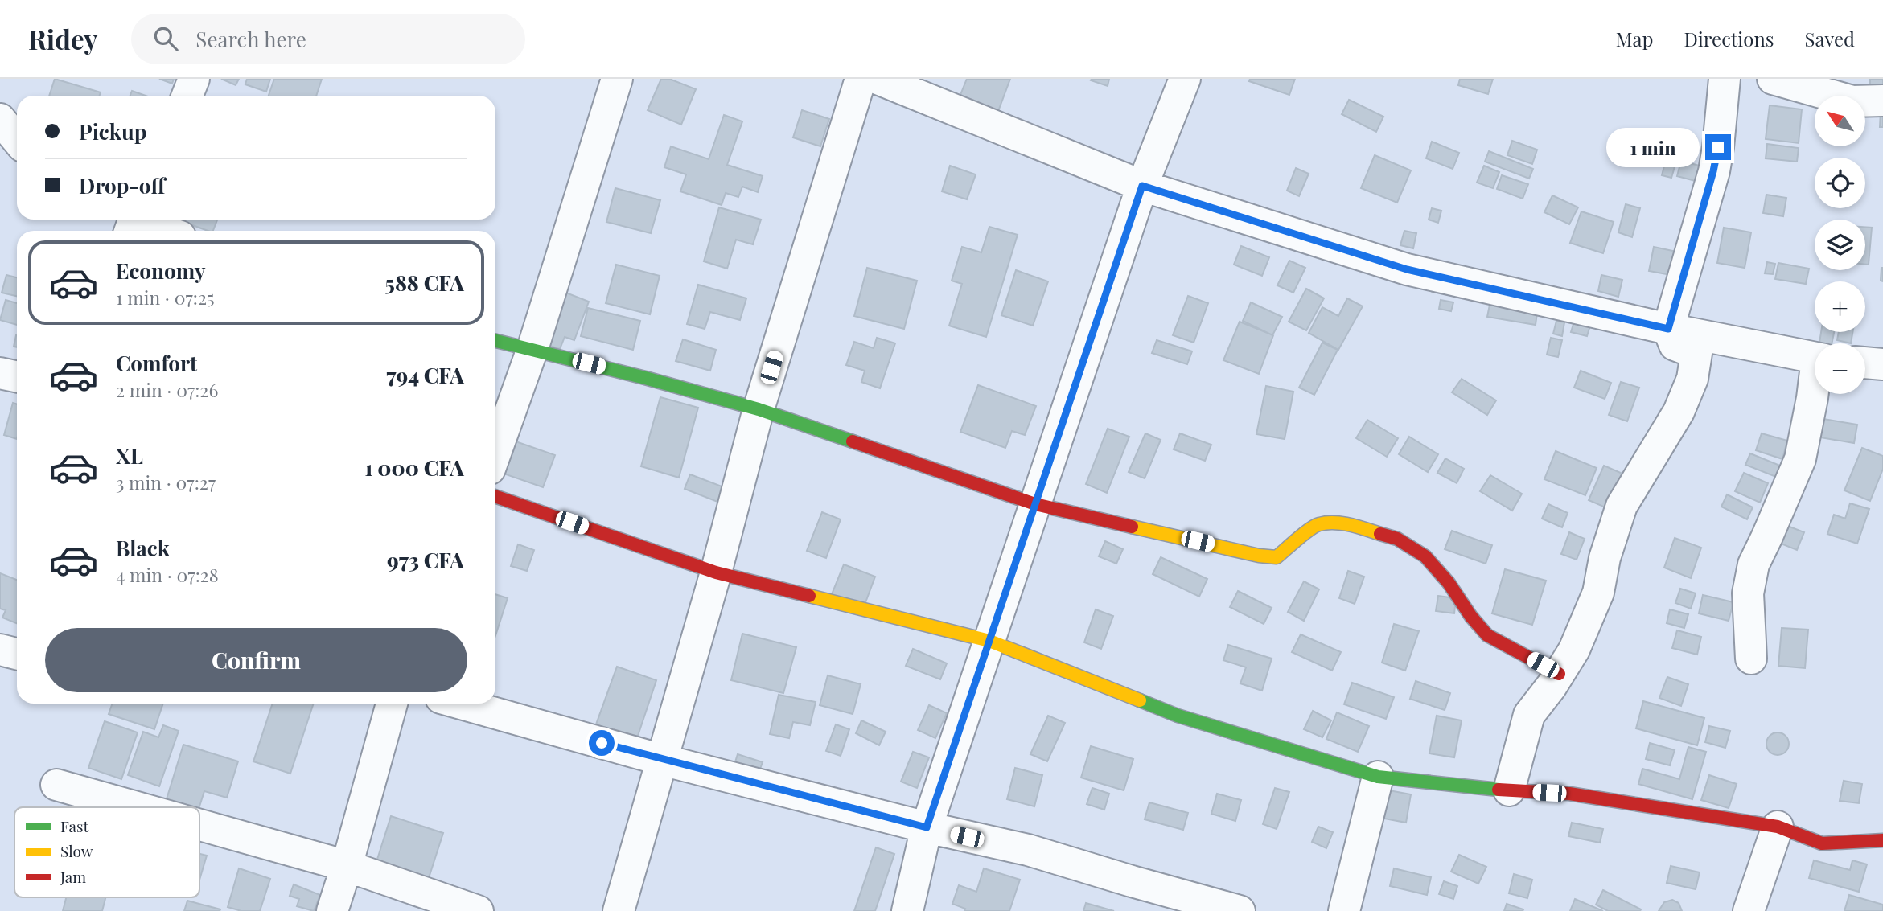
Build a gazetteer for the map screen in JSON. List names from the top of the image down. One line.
{"legend":["Fast","Slow","Jam"],"north":"top left","page":{"header":"Ridey","search":"Search here","nav":["Map","Directions","Saved"],"map_buttons":["+","−"],"banner":["Pickup","Drop-off"],"bubble":"1 min","list":[{"name":"Economy","note":"1 min · 07:25","value":"588 CFA"},{"name":"Comfort","note":"2 min · 07:26","value":"794 CFA"},{"name":"XL","note":"3 min · 07:27","value":"1 000 CFA"},{"name":"Black","note":"4 min · 07:28","value":"973 CFA"}],"buttons":"Confirm"}}
